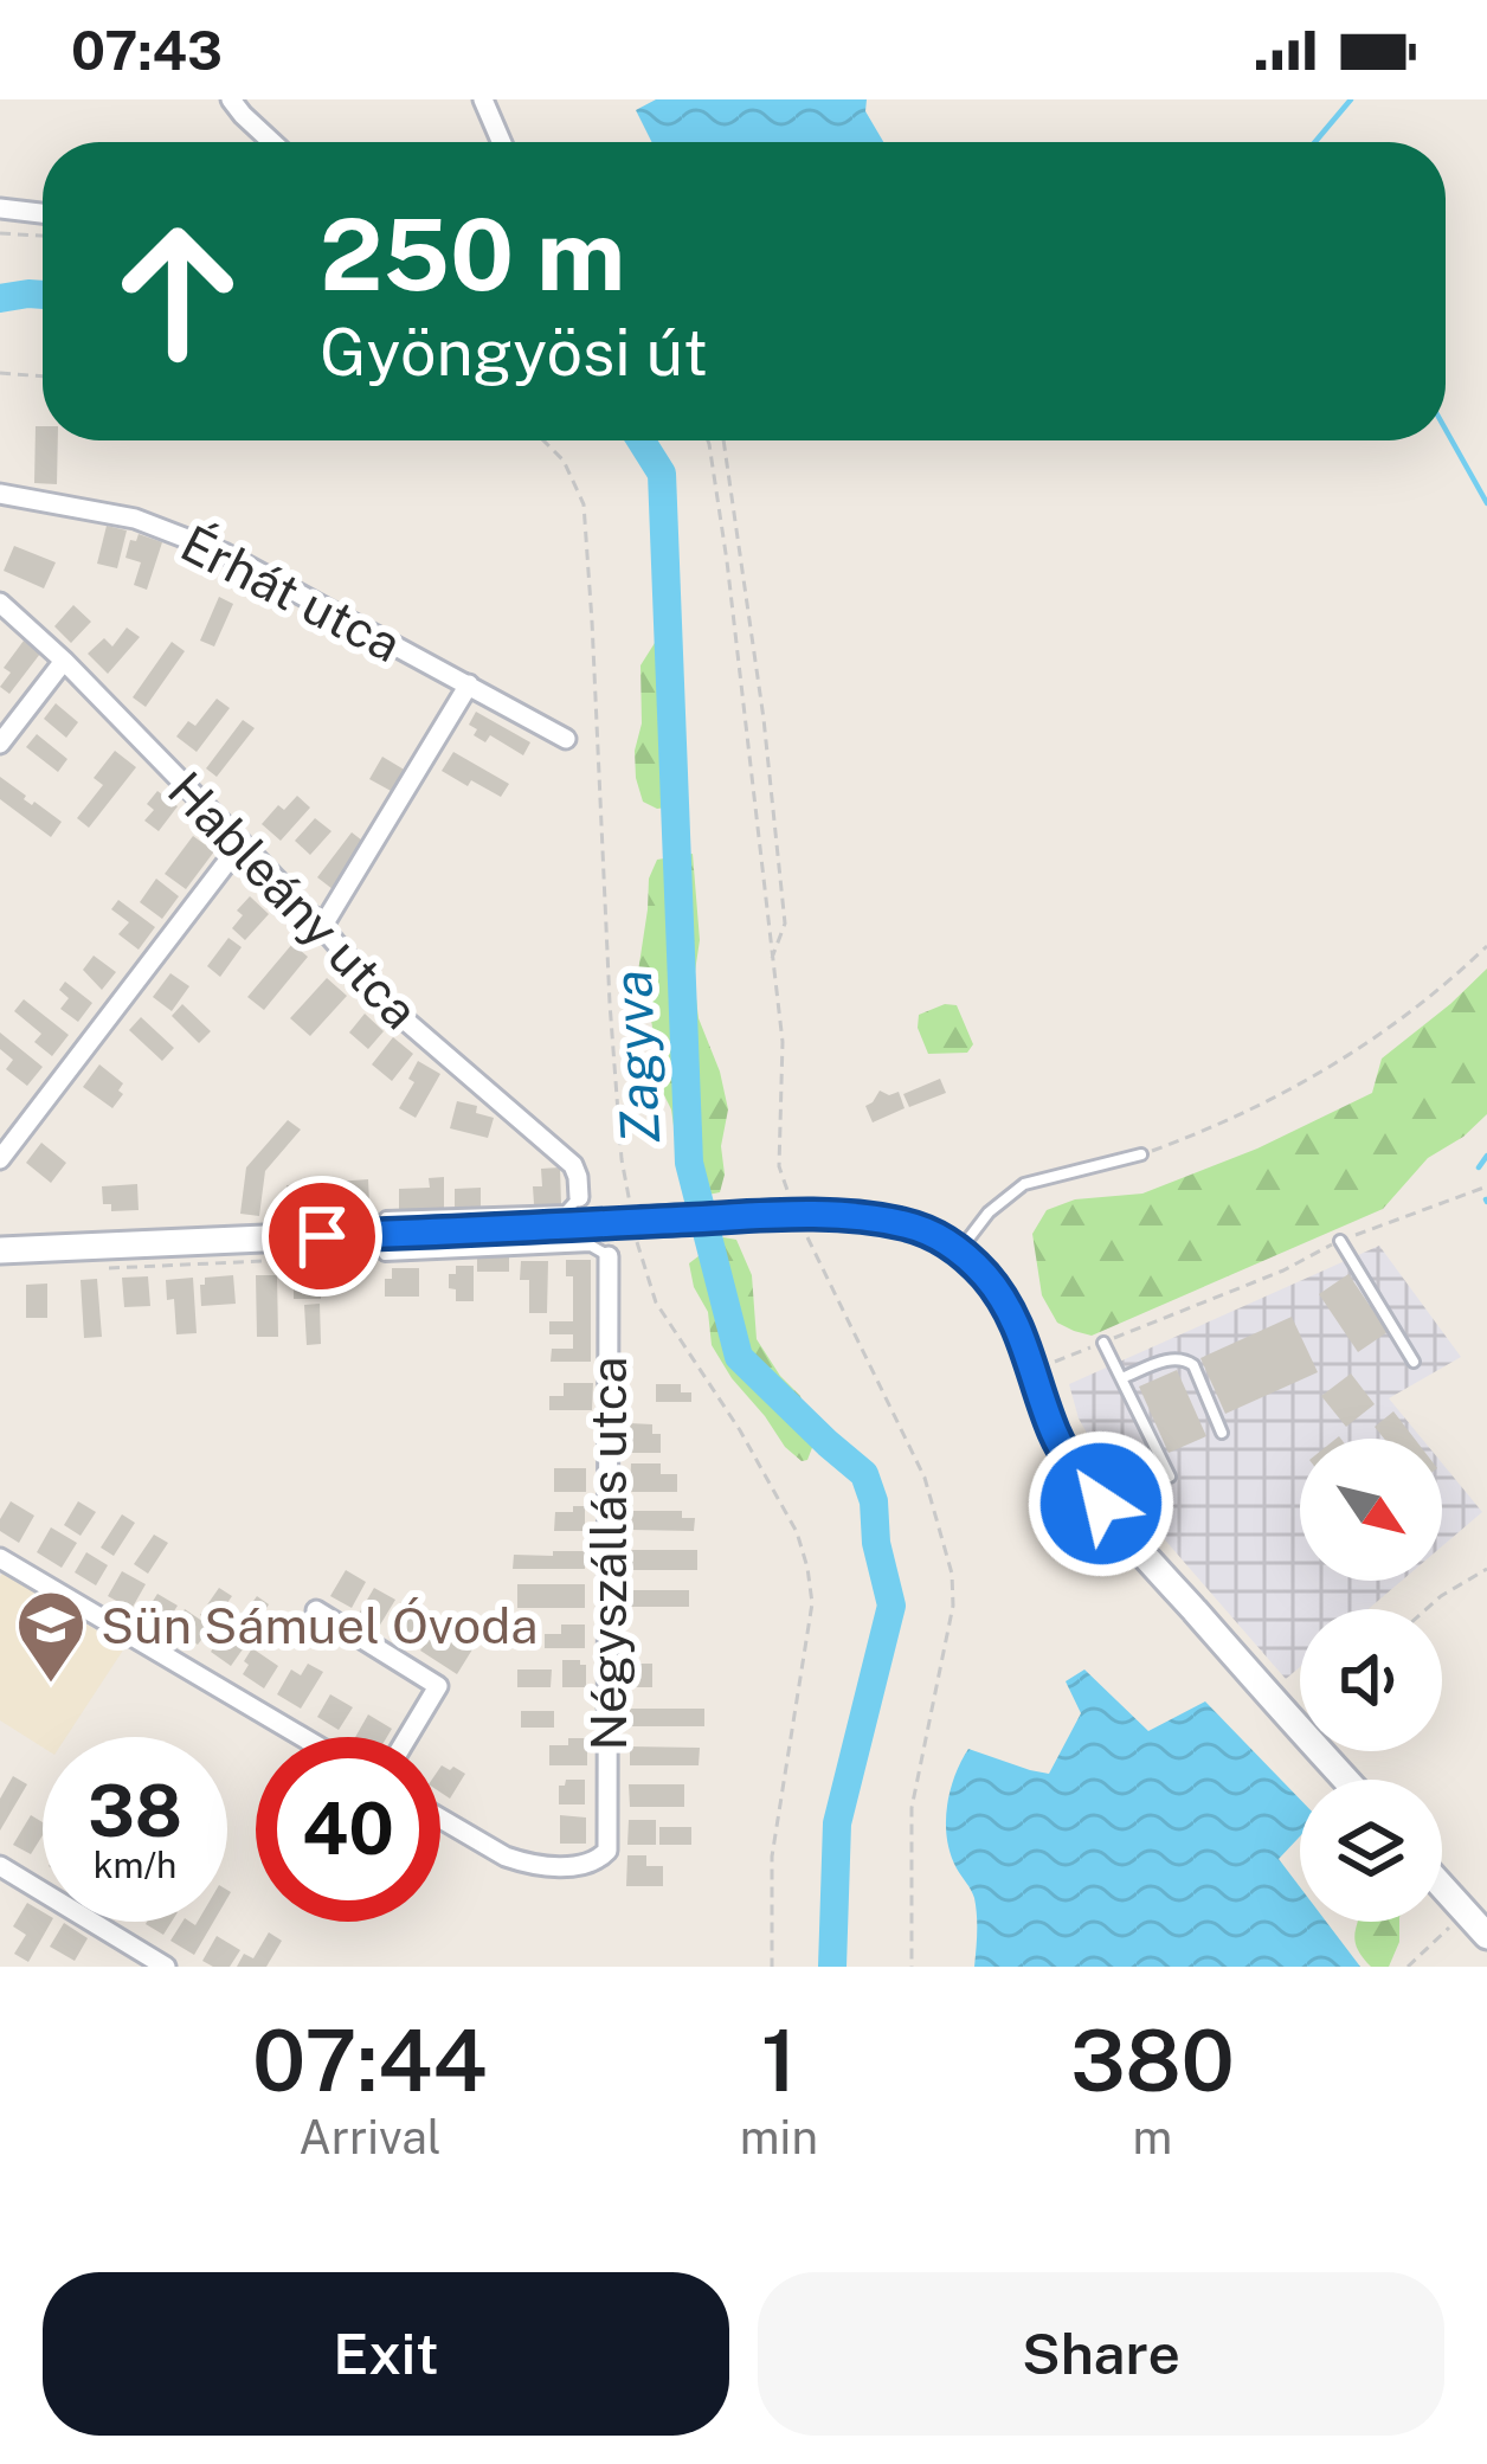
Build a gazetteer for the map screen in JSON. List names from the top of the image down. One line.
{"streets":{"street":["Érhát utca","Hableány utca","Négyszállás utca"]},"water":["Zagyva"],"places":{"school or university":["Sün Sámuel Óvoda"]},"north":"bottom right","page":{"status":"07:43","turn":["250 m","Gyöngyösi út"],"speed":"38 km/h","limit":"40","eta":["07:44","Arrival","1","min","380","m"],"buttons":["Exit","Share"]}}
